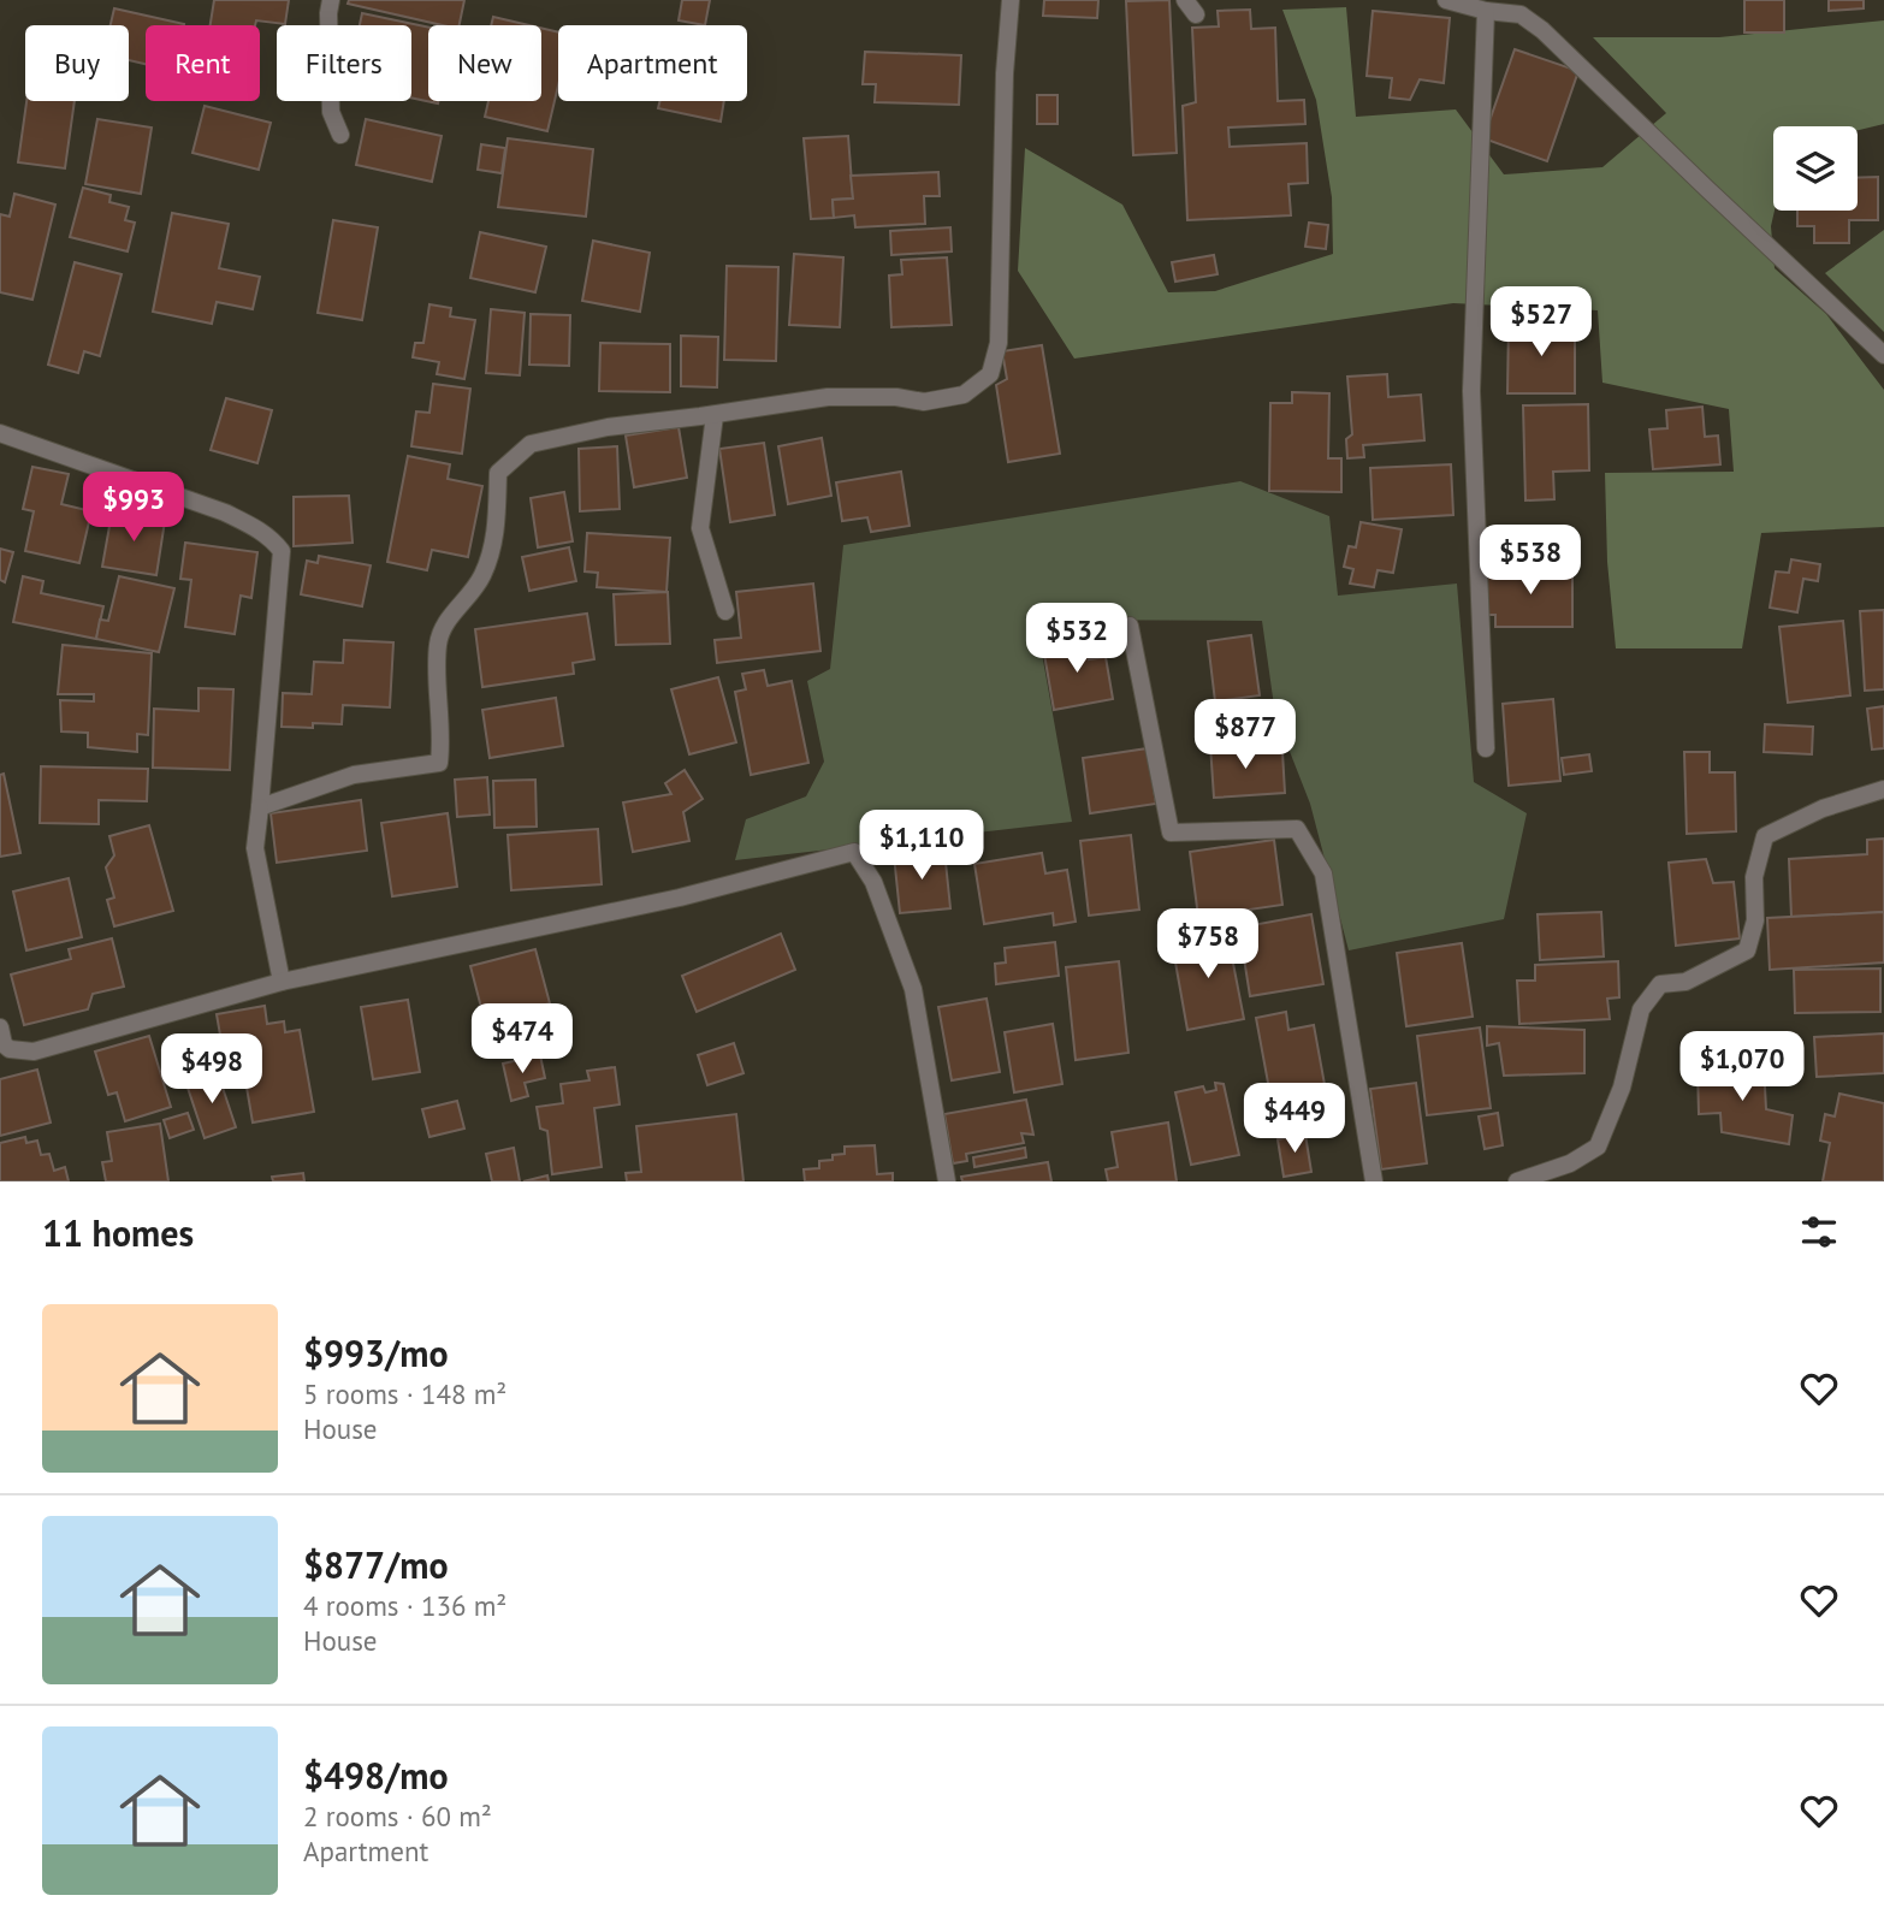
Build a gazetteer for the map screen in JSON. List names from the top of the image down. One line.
{"page":{"chip":["Buy","Rent","Filters","New","Apartment"],"price":["$527","$993","$538","$532","$877","$1,110","$758","$474","$1,070","$498","$449"],"heading":"11 homes","list":[{"name":"$993/mo","note":"5 rooms · 148 m² · House"},{"name":"$877/mo","note":"4 rooms · 136 m² · House"},{"name":"$498/mo","note":"2 rooms · 60 m² · Apartment"}]}}
